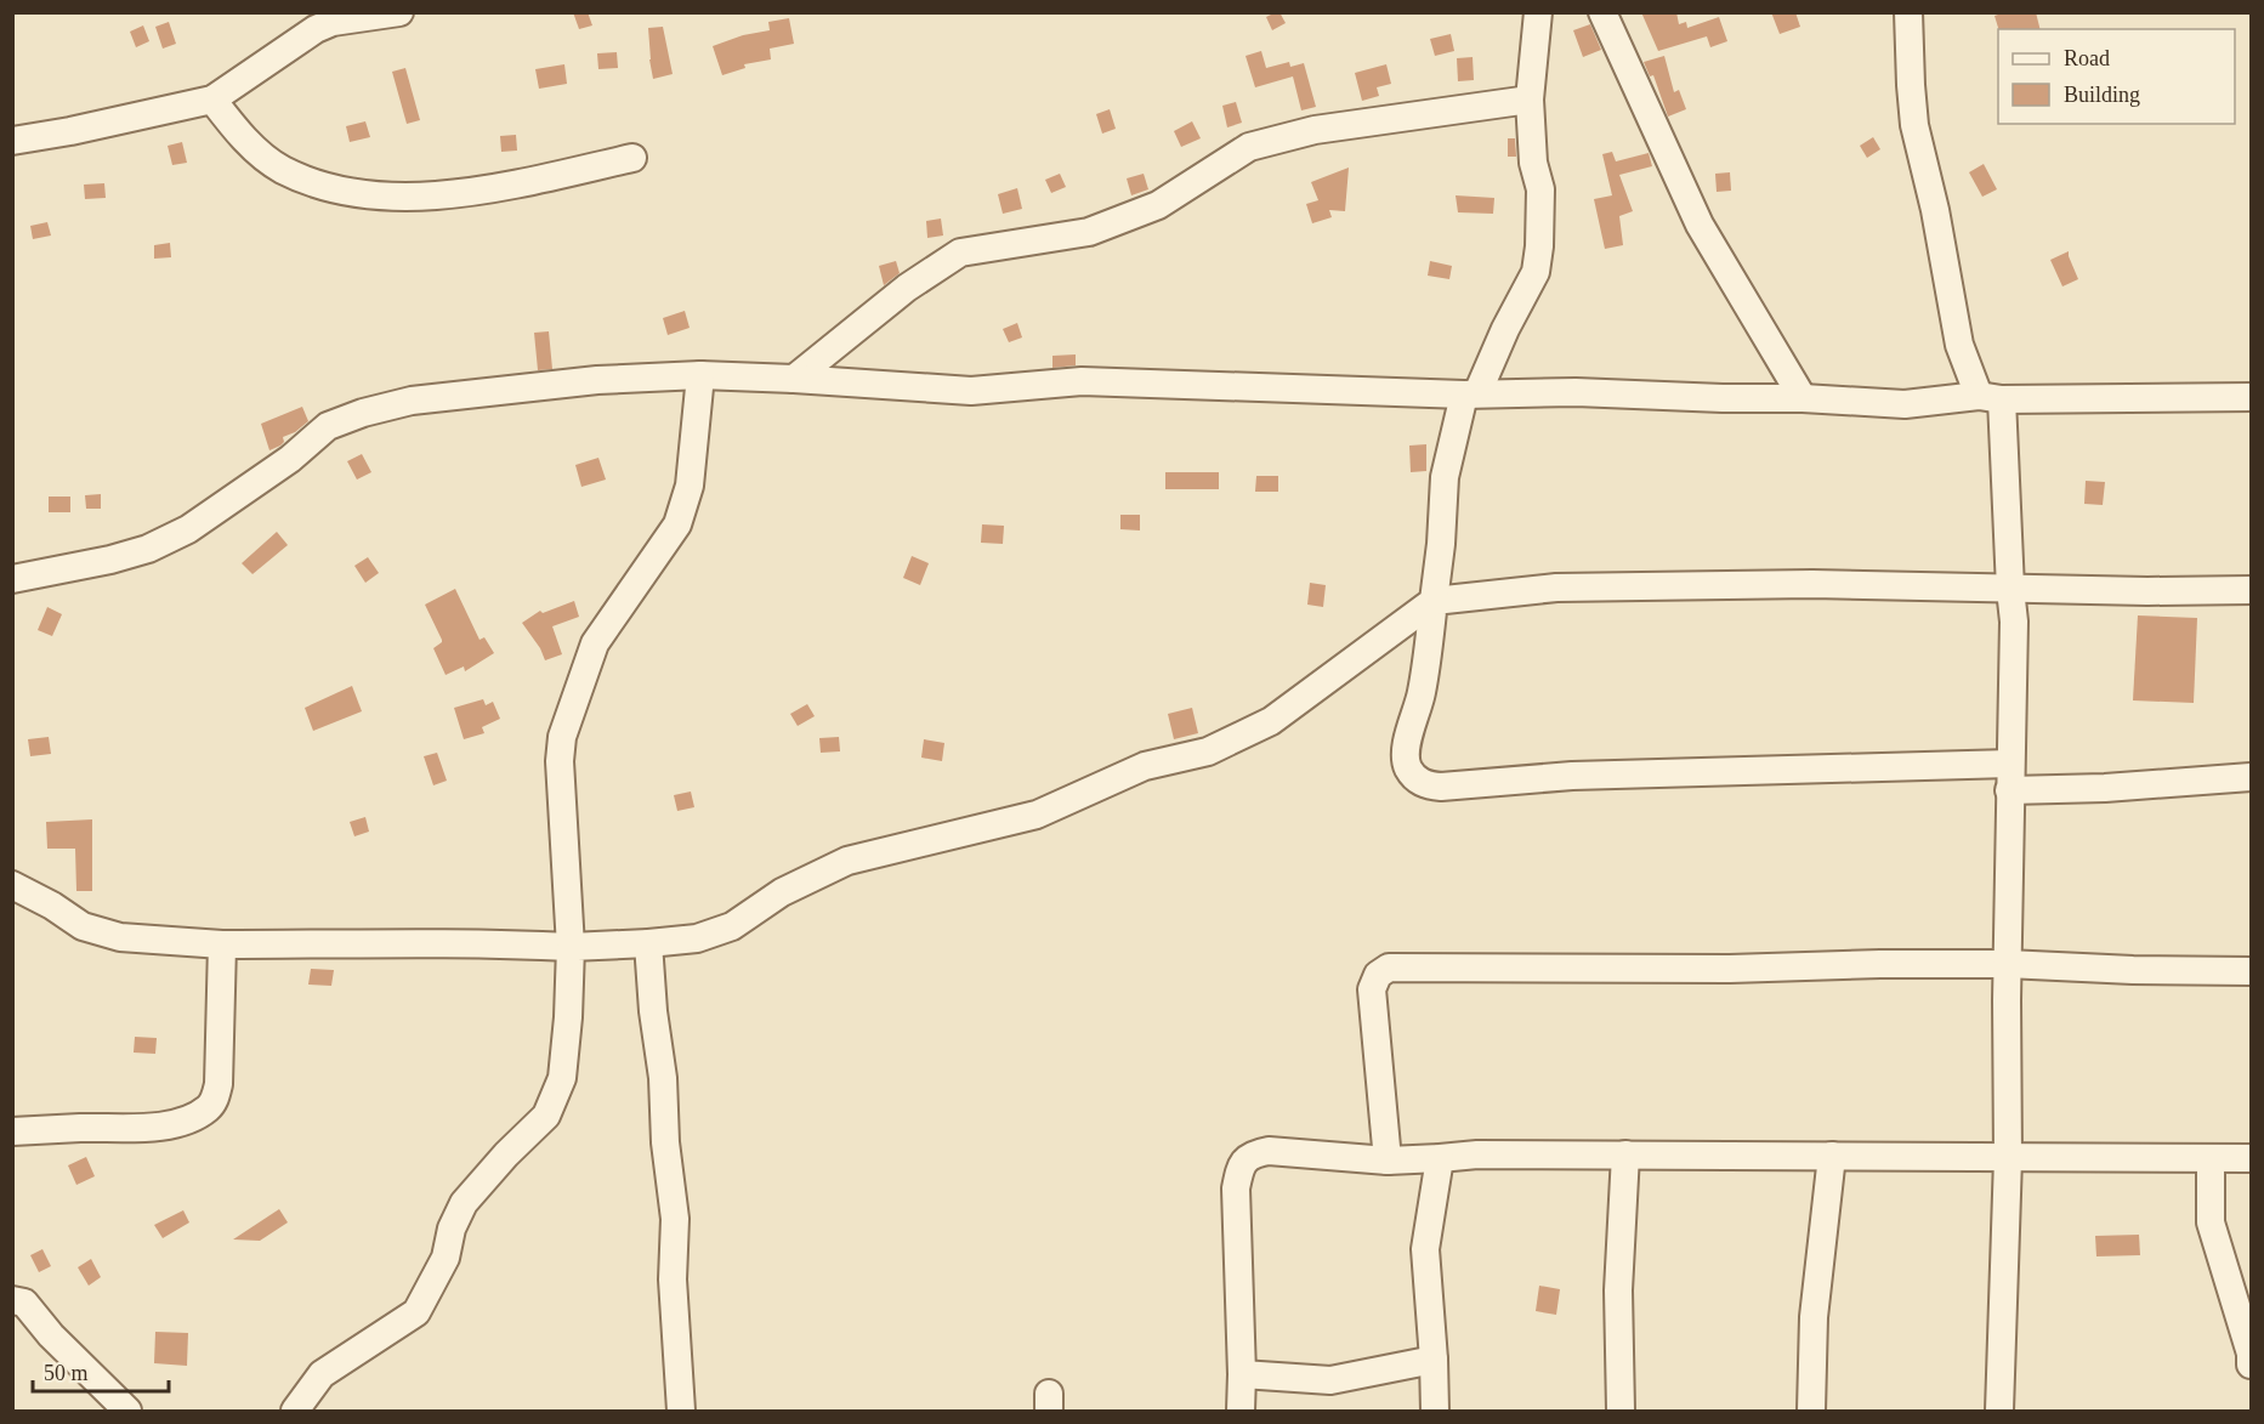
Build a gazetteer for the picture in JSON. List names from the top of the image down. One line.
{"legend":["Road","Building"],"scale_bar":"50 m"}
